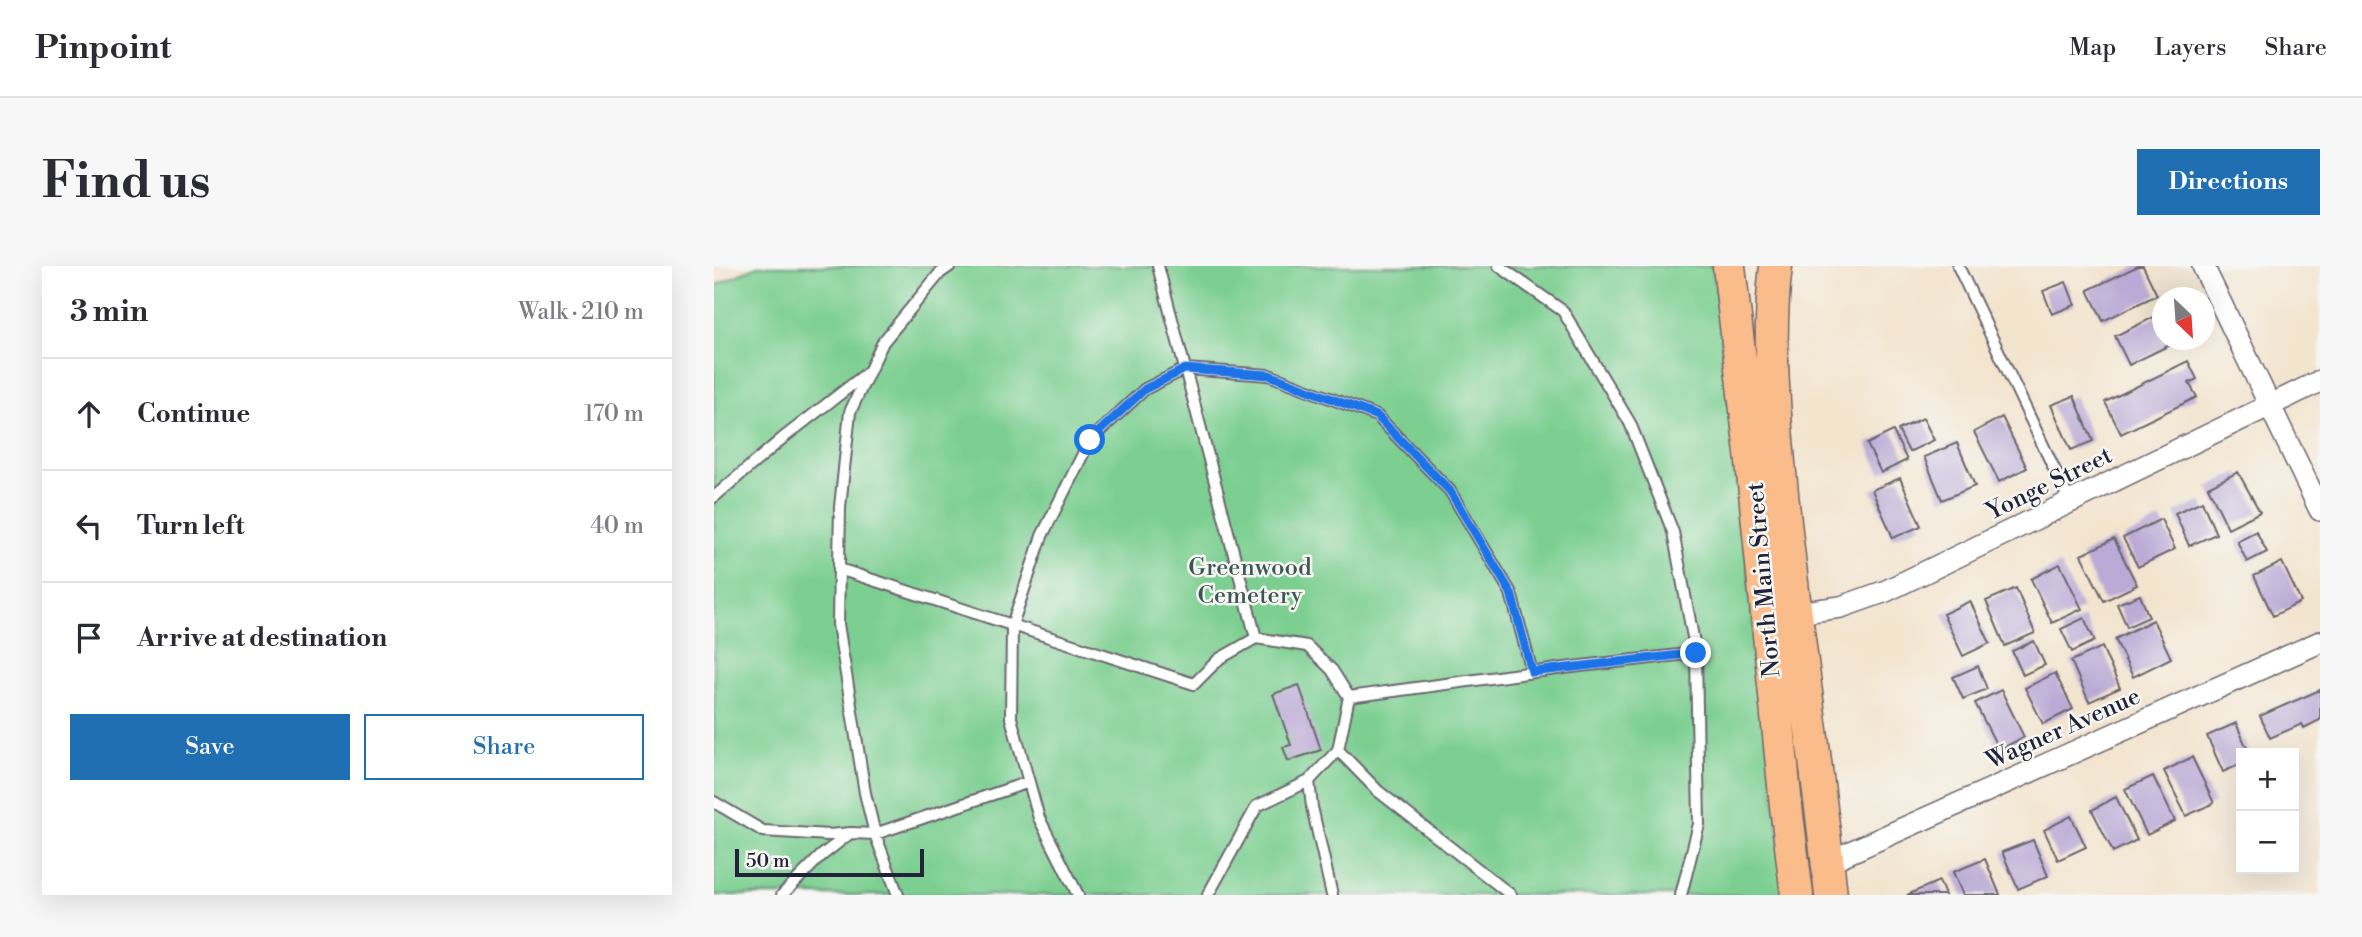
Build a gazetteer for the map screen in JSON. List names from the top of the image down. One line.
{"streets":{"main road":["North Main Street"],"street":["Yonge Street","Wagner Avenue"]},"crossings":[["Yonge Street","North Main Street"],["North Main Street","Wagner Avenue"]],"parks":["Greenwood Cemetery"],"scale_bar":"50 m","north":"bottom right","page":{"header":"Pinpoint","nav":["Map","Layers","Share"],"buttons":["Directions",["Save","Share"]],"title":"Find us","heading":["3 min","Walk · 210 m"],"list":[["Continue","170 m"],["Turn left","40 m"],"Arrive at destination"],"map_buttons":["+","−"],"scale":"50 m"}}
